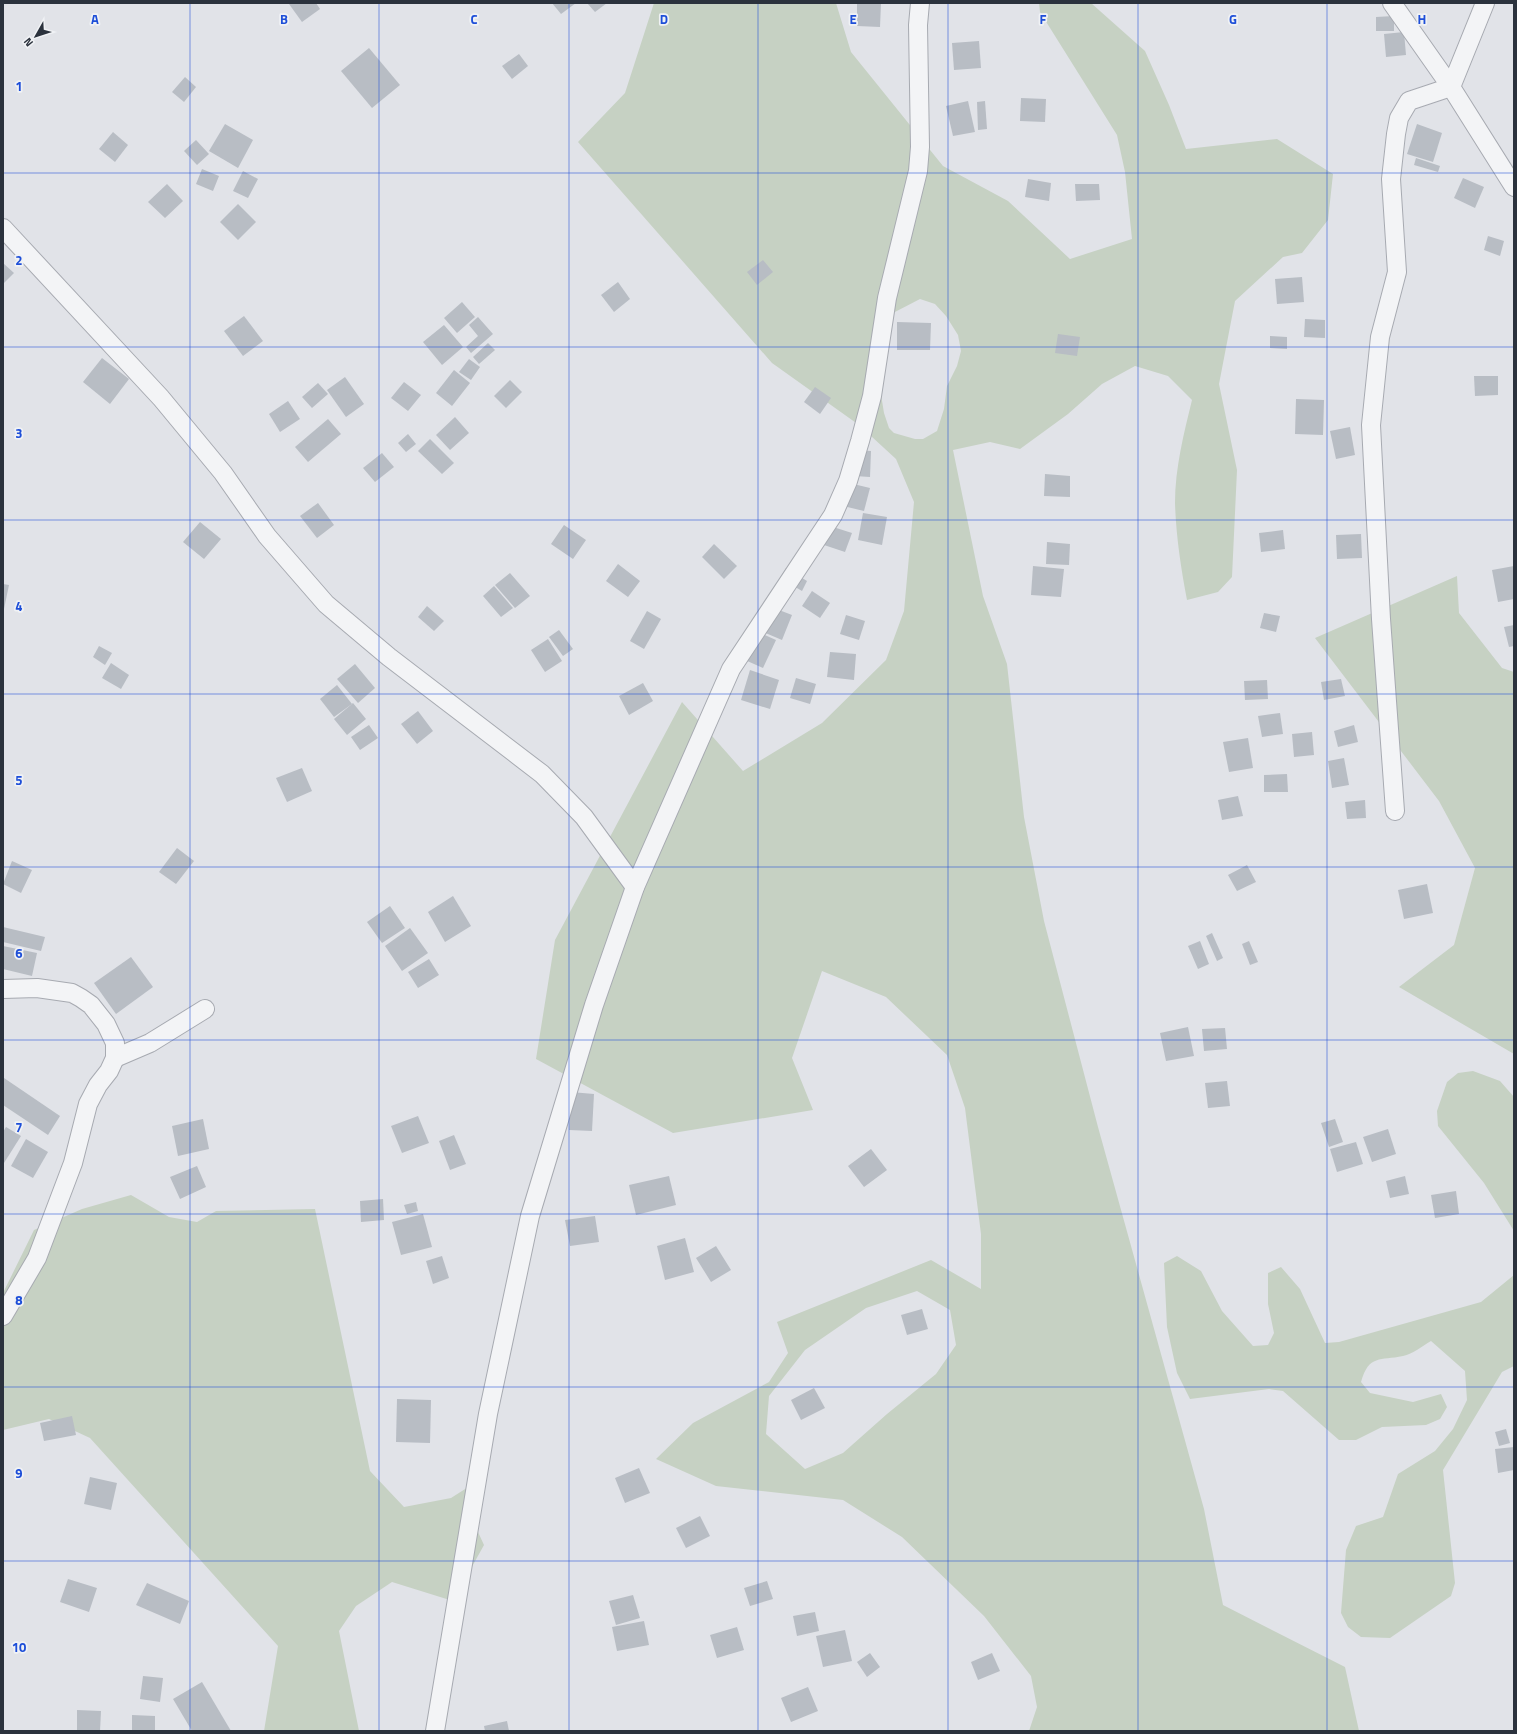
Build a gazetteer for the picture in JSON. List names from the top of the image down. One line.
{"north":"bottom left","grid":{"columns":["A","B","C","D","E","F","G","H"],"rows":["1","2","3","4","5","6","7","8","9","10"]}}
